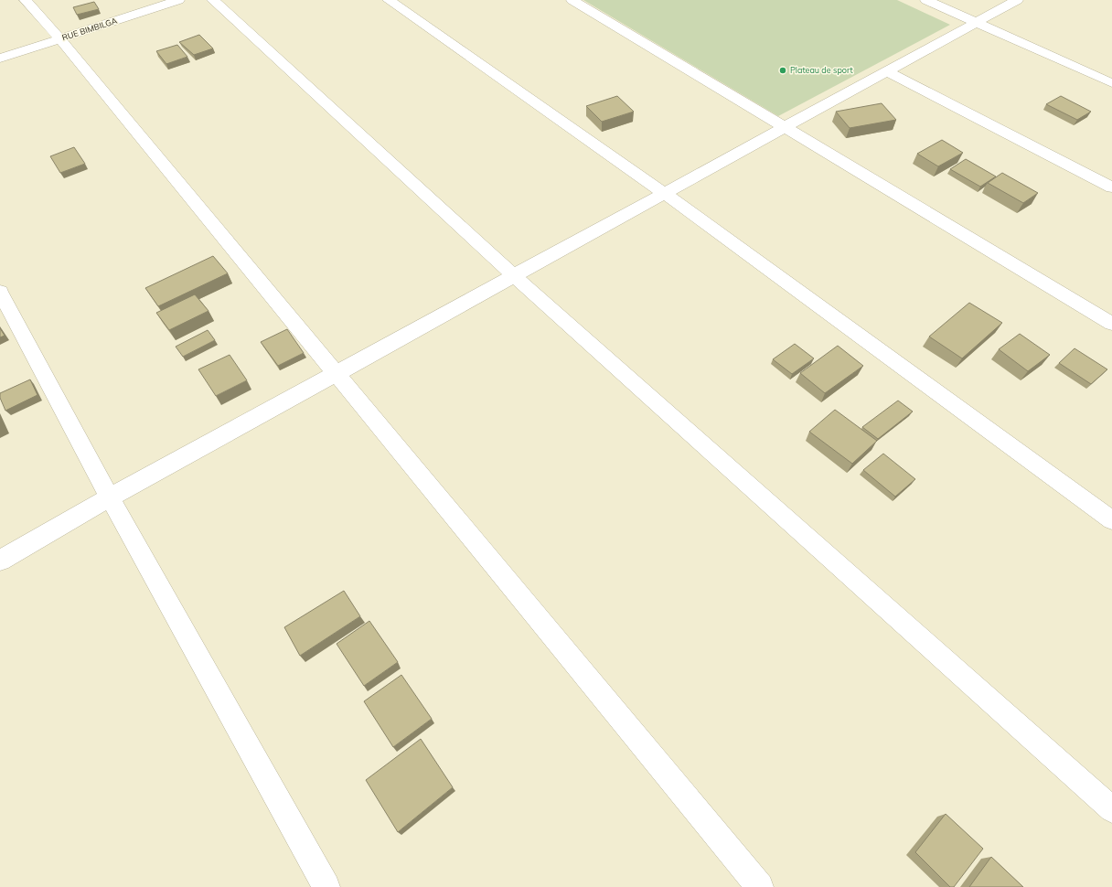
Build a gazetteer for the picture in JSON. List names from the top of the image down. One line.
{"streets":{"street":["RUE BIMBILGA"]},"places":["Plateau de sport"]}
